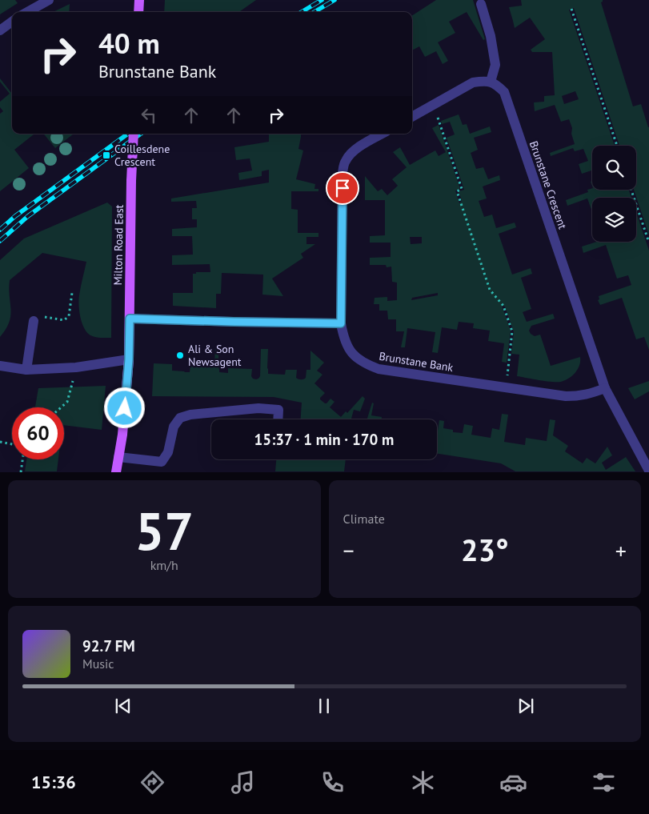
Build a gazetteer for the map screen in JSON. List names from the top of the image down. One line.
{"streets":{"main road":["Milton Road East"],"street":["Brunstane Crescent","Brunstane Bank"]},"crossings":[["Brunstane Crescent","Brunstane Bank"]],"places":{"transit":["Coillesdene Crescent"],"other":["Ali & Son Newsagent"]},"page":{"turn":["40 m","Brunstane Bank"],"limit":"60","trip":"15:37 · 1 min · 170 m","tile":[["57","km/h"],"Climate"],"heat":["−","23°","+"],"song":["92.7 FM","Music"],"tabs":"15:36"}}
